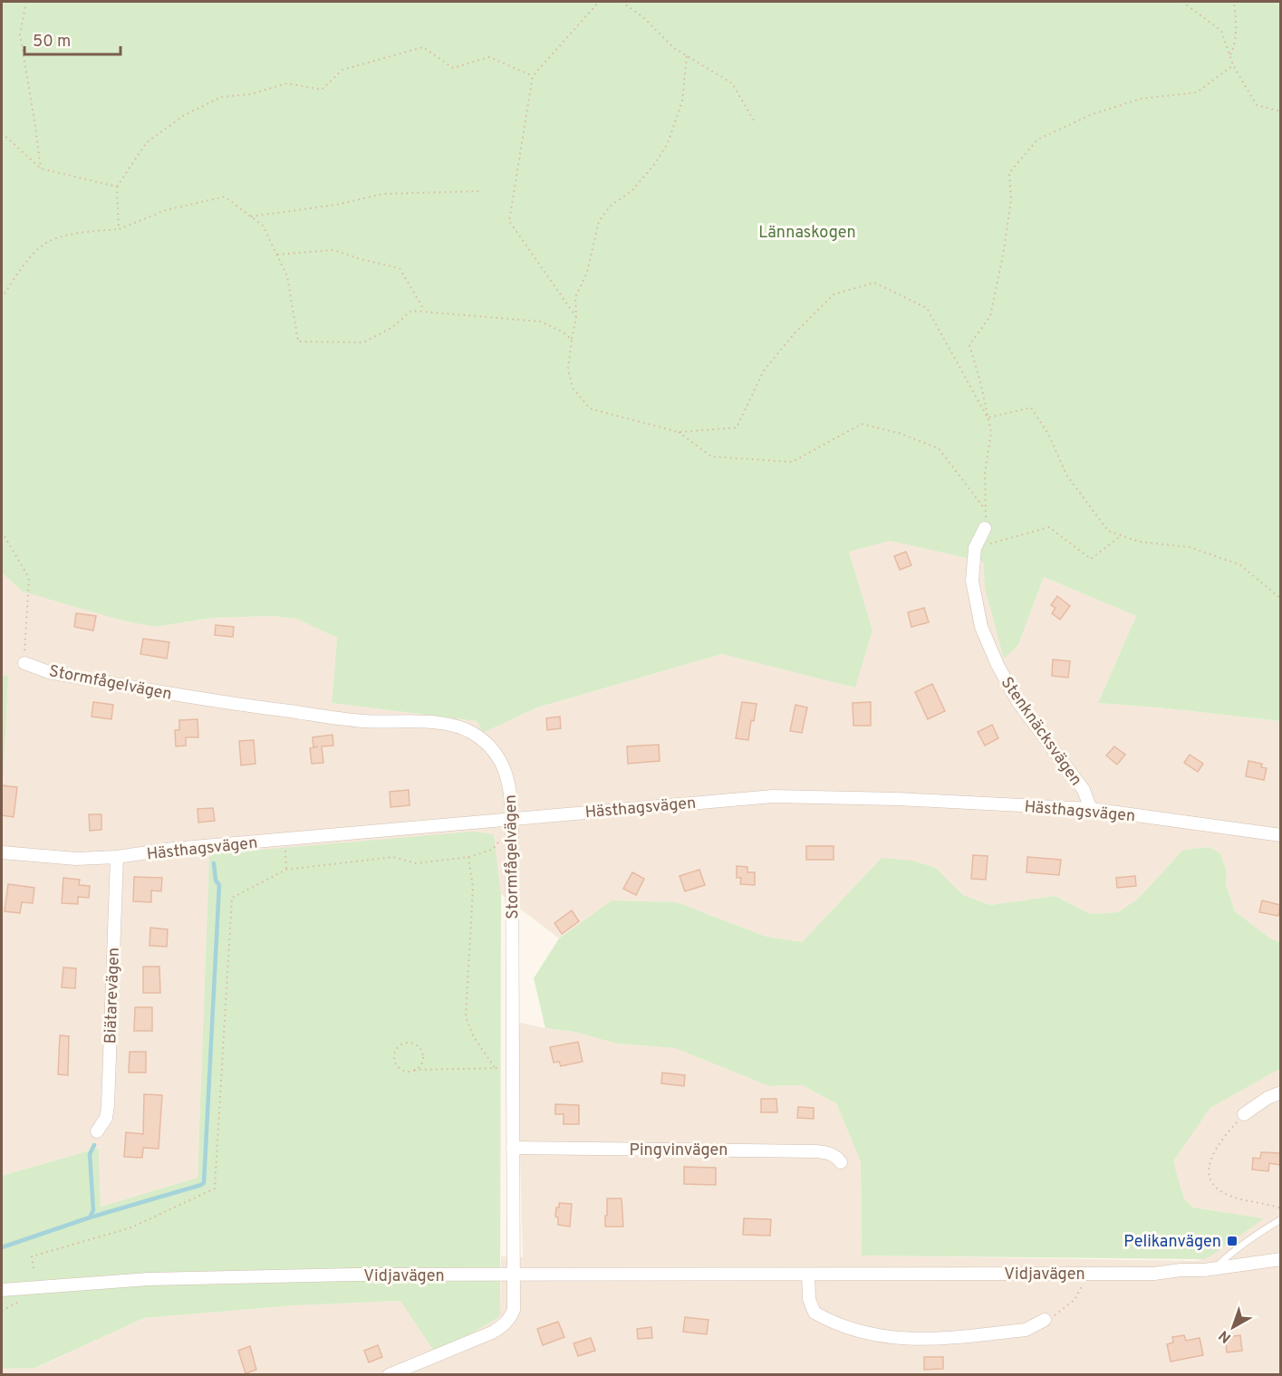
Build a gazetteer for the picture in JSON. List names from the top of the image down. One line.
{"streets":{"street":["Stormfågelvägen","Stenknäcksvägen","Hästhagsvägen","Biätarevägen","Pingvinvägen","Vidjavägen"]},"crossings":[["Stormfågelvägen","Hästhagsvägen"],["Stormfågelvägen","Pingvinvägen"],["Stormfågelvägen","Vidjavägen"],["Stenknäcksvägen","Hästhagsvägen"],["Hästhagsvägen","Biätarevägen"]],"parks":["Lännaskogen"],"places":{"transit":["Pelikanvägen"]},"scale_bar":"50 m","north":"bottom left"}
